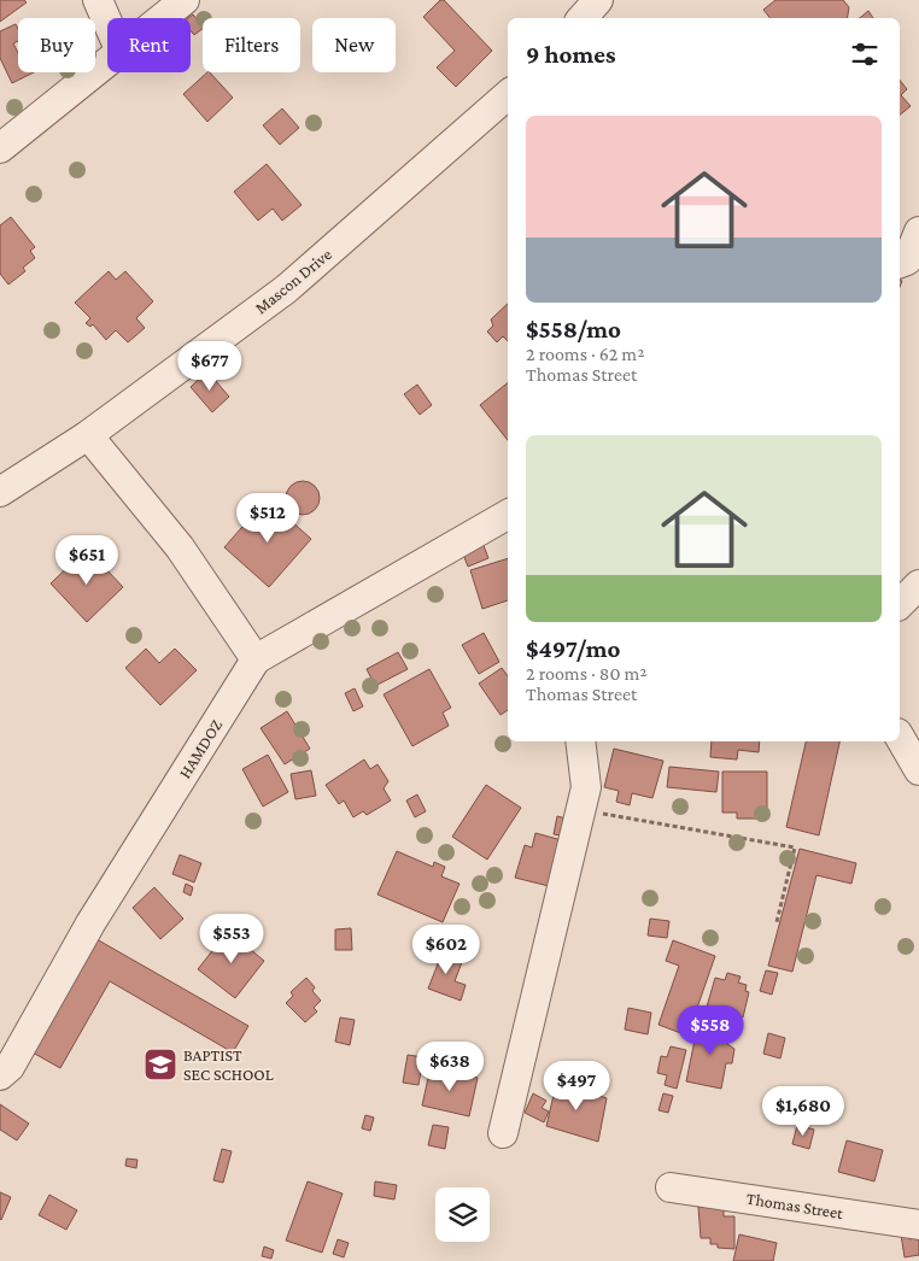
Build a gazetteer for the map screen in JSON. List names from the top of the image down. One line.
{"streets":{"street":["Mascon Drive","HAMDOZ","Thomas Street"]},"places":{"school or university":["BAPTIST SEC SCHOOL"]},"page":{"chip":["Buy","Rent","Filters","New"],"heading":"9 homes","list":[{"name":"$558/mo","note":"2 rooms · 62 m² · Thomas Street"},{"name":"$497/mo","note":"2 rooms · 80 m² · Thomas Street"}],"price":["$677","$512","$651","$553","$602","$558","$638","$497","$1,680"]}}
